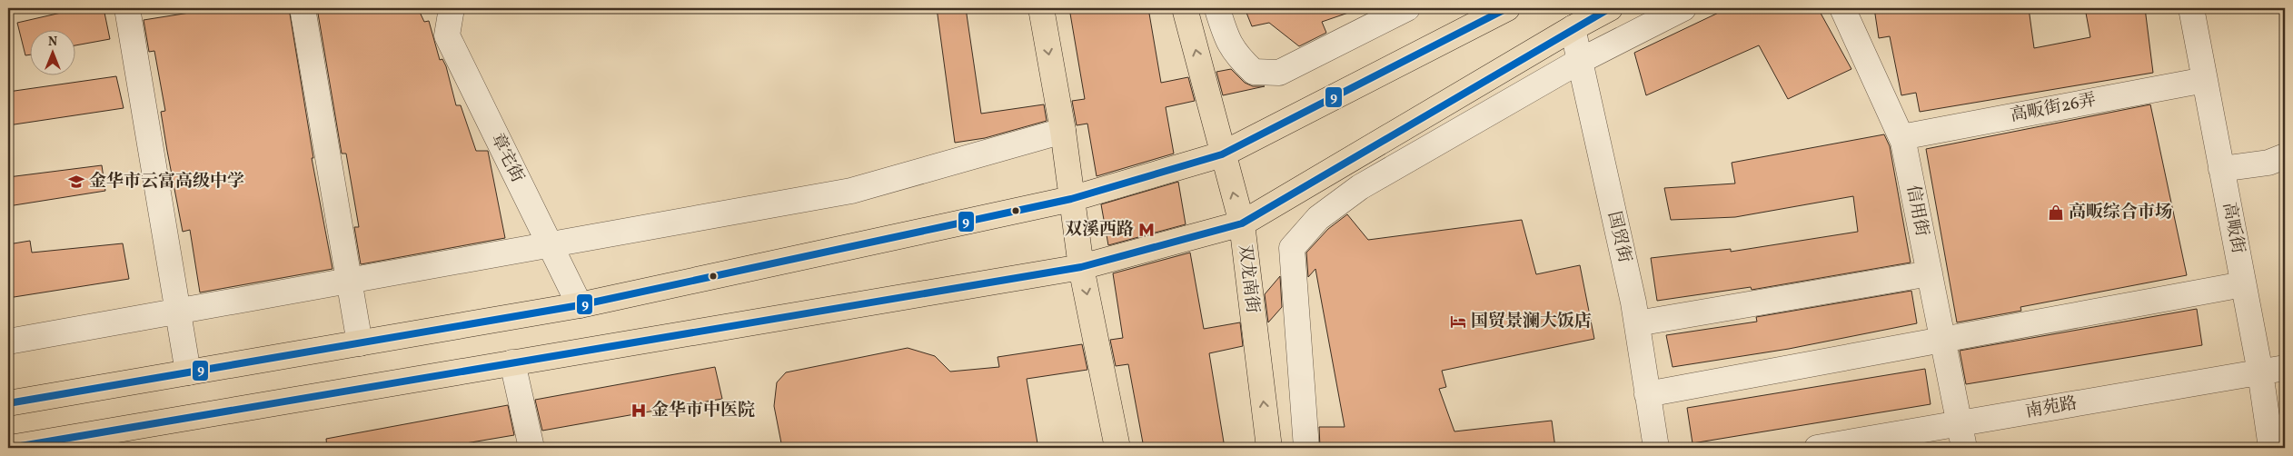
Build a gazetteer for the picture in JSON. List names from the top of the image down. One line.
{"streets":{"main road":["双龙南街"],"street":["高畈街26弄","章宅街","信用街","高畈街","国贸街","南苑路"]},"crossings":[["高畈街26弄","信用街"],["高畈街26弄","高畈街"],["信用街","南苑路"],["高畈街","南苑路"]],"places":{"school or university":["金华市云富高级中学"],"shop":["高畈综合市场"],"metro station":["双溪西路"],"hotel":["国贸景澜大饭店"],"hospital":["金华市中医院"]},"lines":["transit line 9"],"north":"top"}
